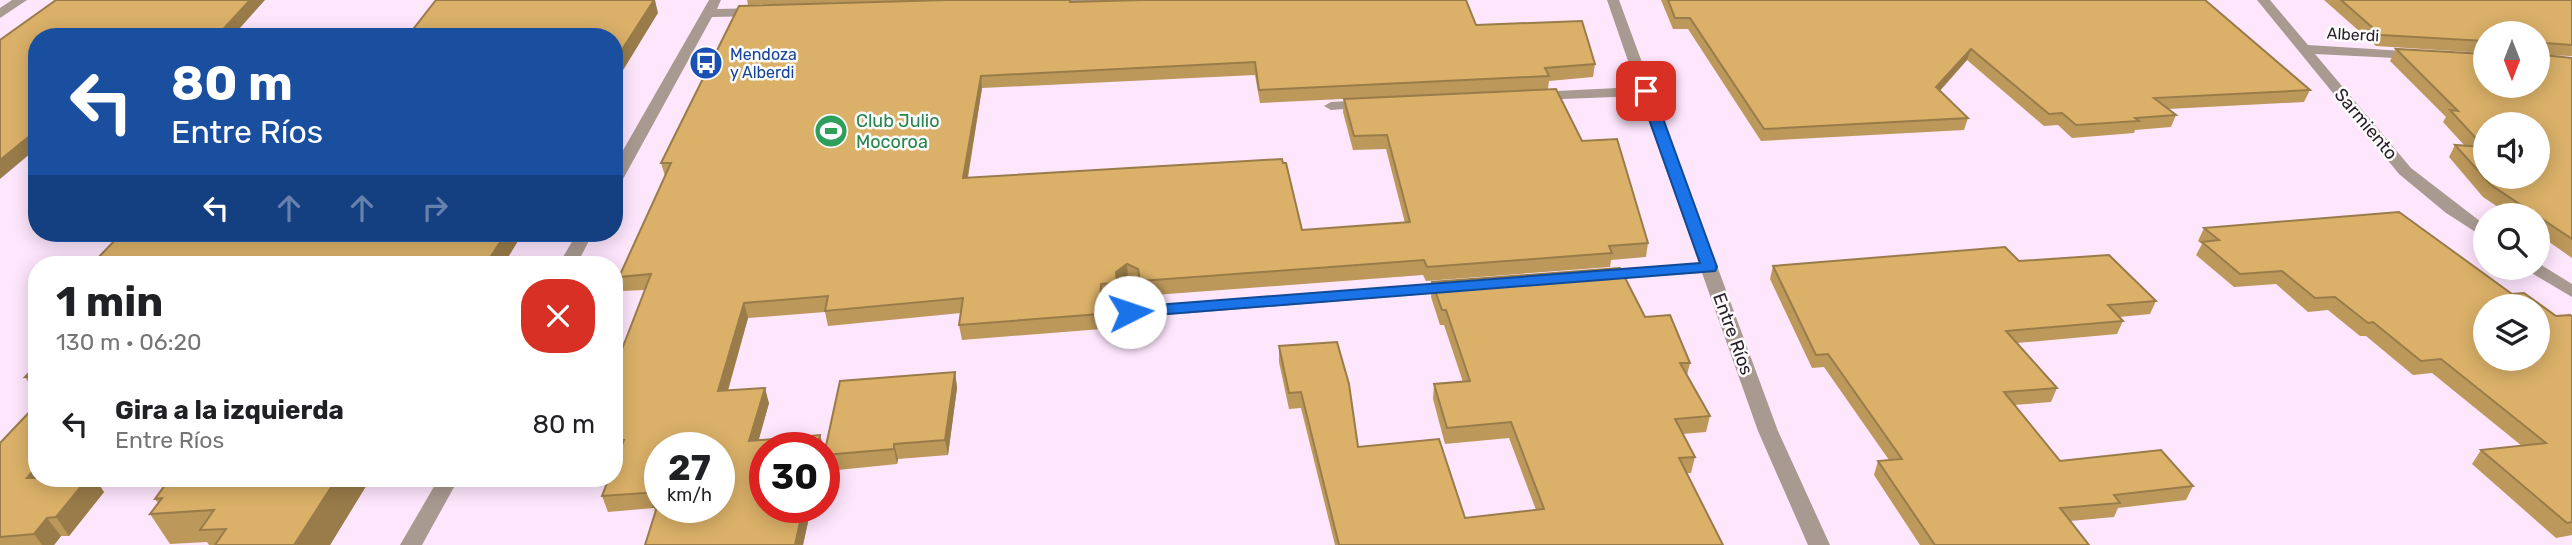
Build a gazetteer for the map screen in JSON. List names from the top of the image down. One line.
{"streets":{"street":["Alberdi","Sarmiento","Entre Ríos"]},"crossings":[["Alberdi","Sarmiento"]],"places":{"bus stop":["Mendoza y Alberdi"],"sports":["Club Julio Mocoroa"]},"north":"bottom","page":{"turn":["80 m","Entre Ríos"],"heading":["1 min","130 m · 06:20"],"list":[{"name":"Gira a la izquierda","note":"Entre Ríos","value":"80 m"}],"speed":"27 km/h","limit":"30"}}
